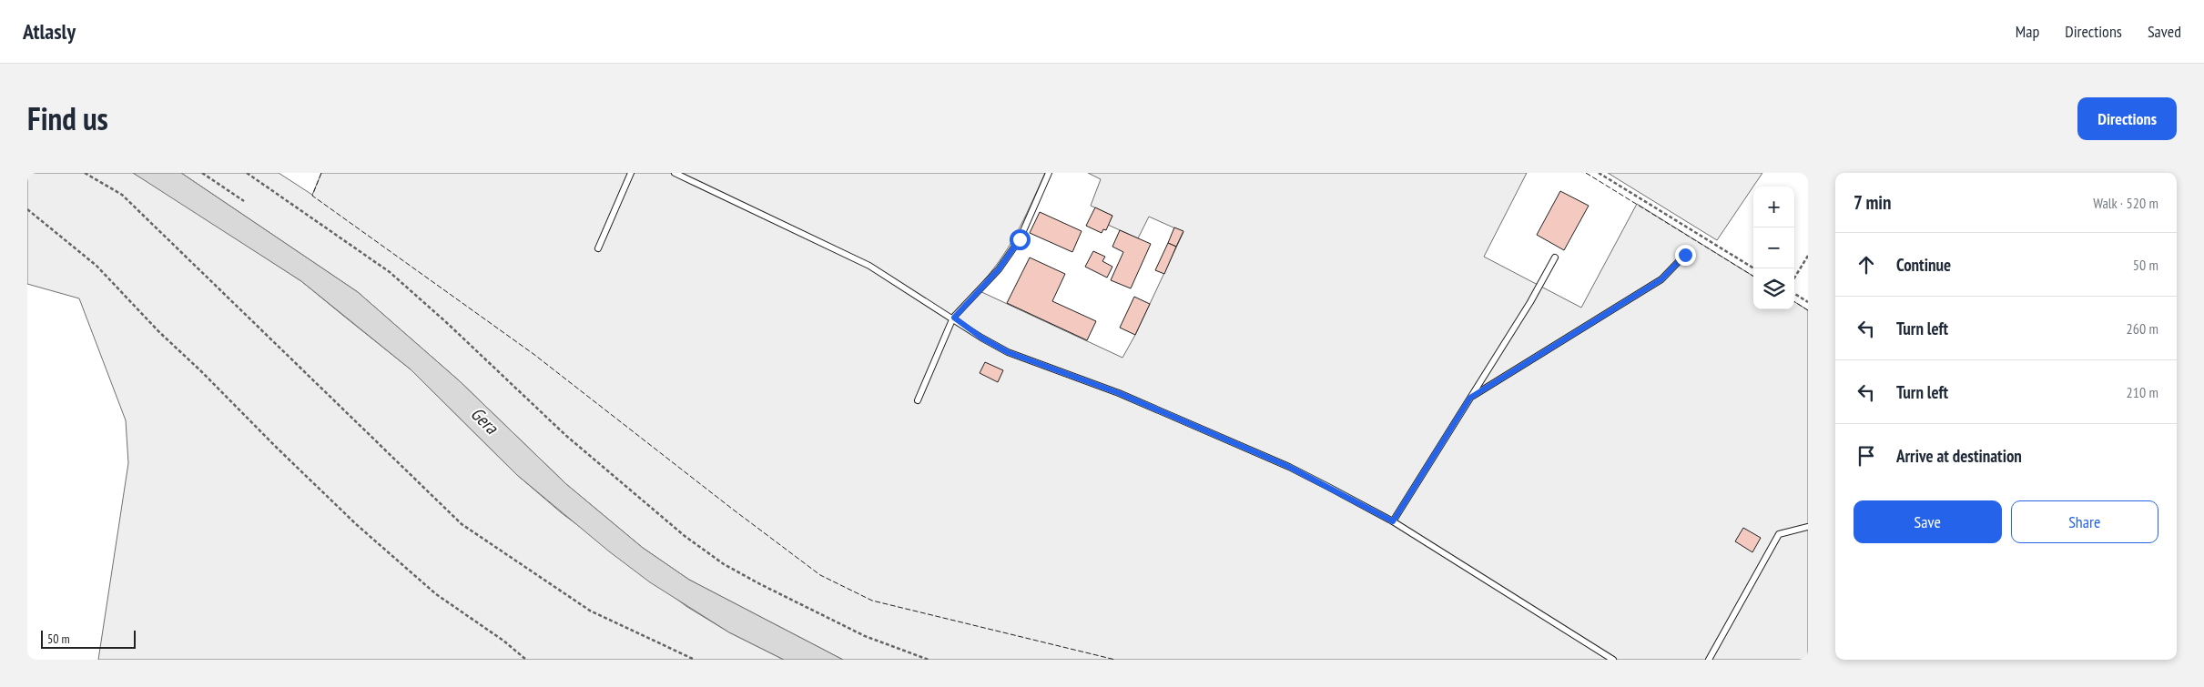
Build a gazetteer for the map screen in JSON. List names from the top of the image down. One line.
{"water":["Gera"],"scale_bar":"50 m","page":{"header":"Atlasly","nav":["Map","Directions","Saved"],"title":"Find us","buttons":["Directions",["Save","Share"]],"heading":["7 min","Walk · 520 m"],"map_buttons":["+","−"],"list":[["Continue","50 m"],["Turn left","260 m"],["Turn left","210 m"],"Arrive at destination"],"scale":"50 m"}}
